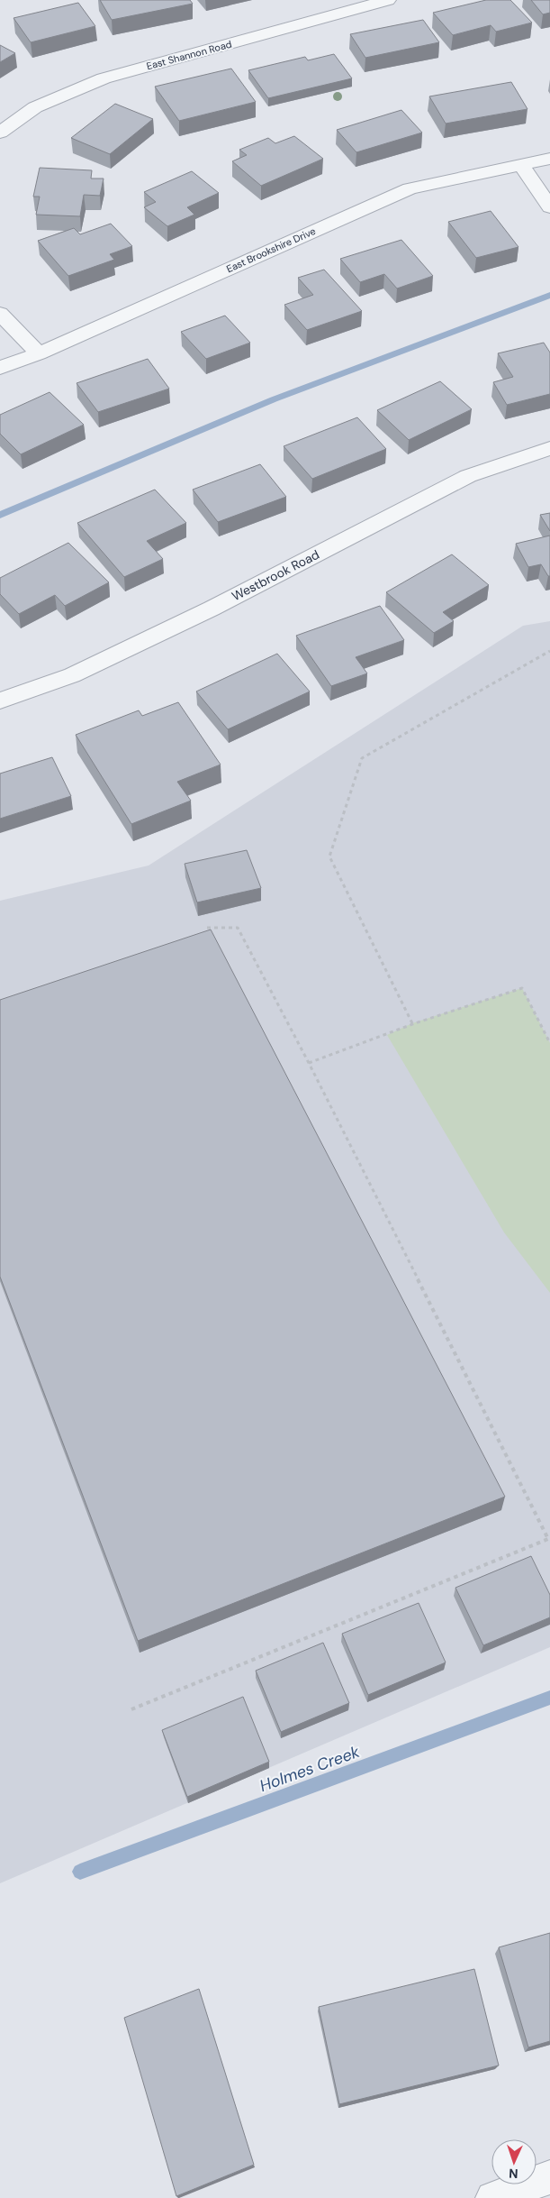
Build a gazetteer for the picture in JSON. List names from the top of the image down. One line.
{"streets":{"street":["East Shannon Road","East Brookshire Drive","Westbrook Road"]},"water":["Holmes Creek"],"north":"bottom"}
